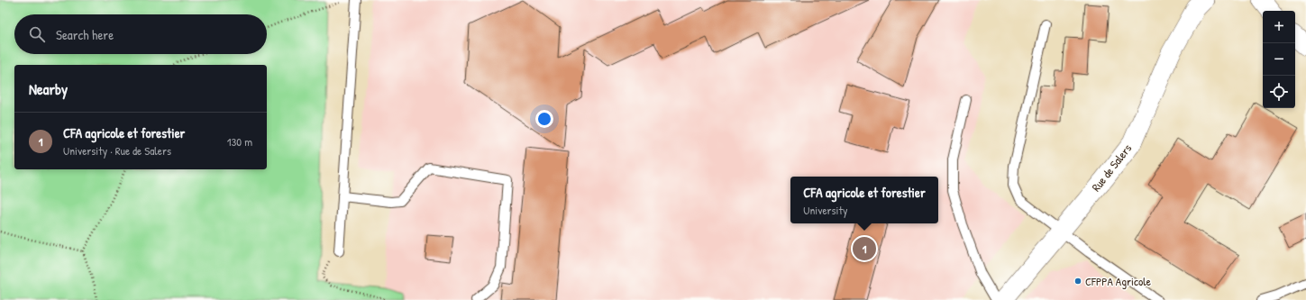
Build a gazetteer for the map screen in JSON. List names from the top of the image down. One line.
{"streets":{"street":["Rue de Salers"]},"places":["CFPPA Agricole"],"page":{"map_buttons":["+","−"],"search":"Search here","heading":"Nearby","list":[{"mark":"1","name":"CFA agricole et forestier","note":"University · Rue de Salers","value":"130 m"}],"popup":["CFA agricole et forestier","University"],"pins":"1"}}
